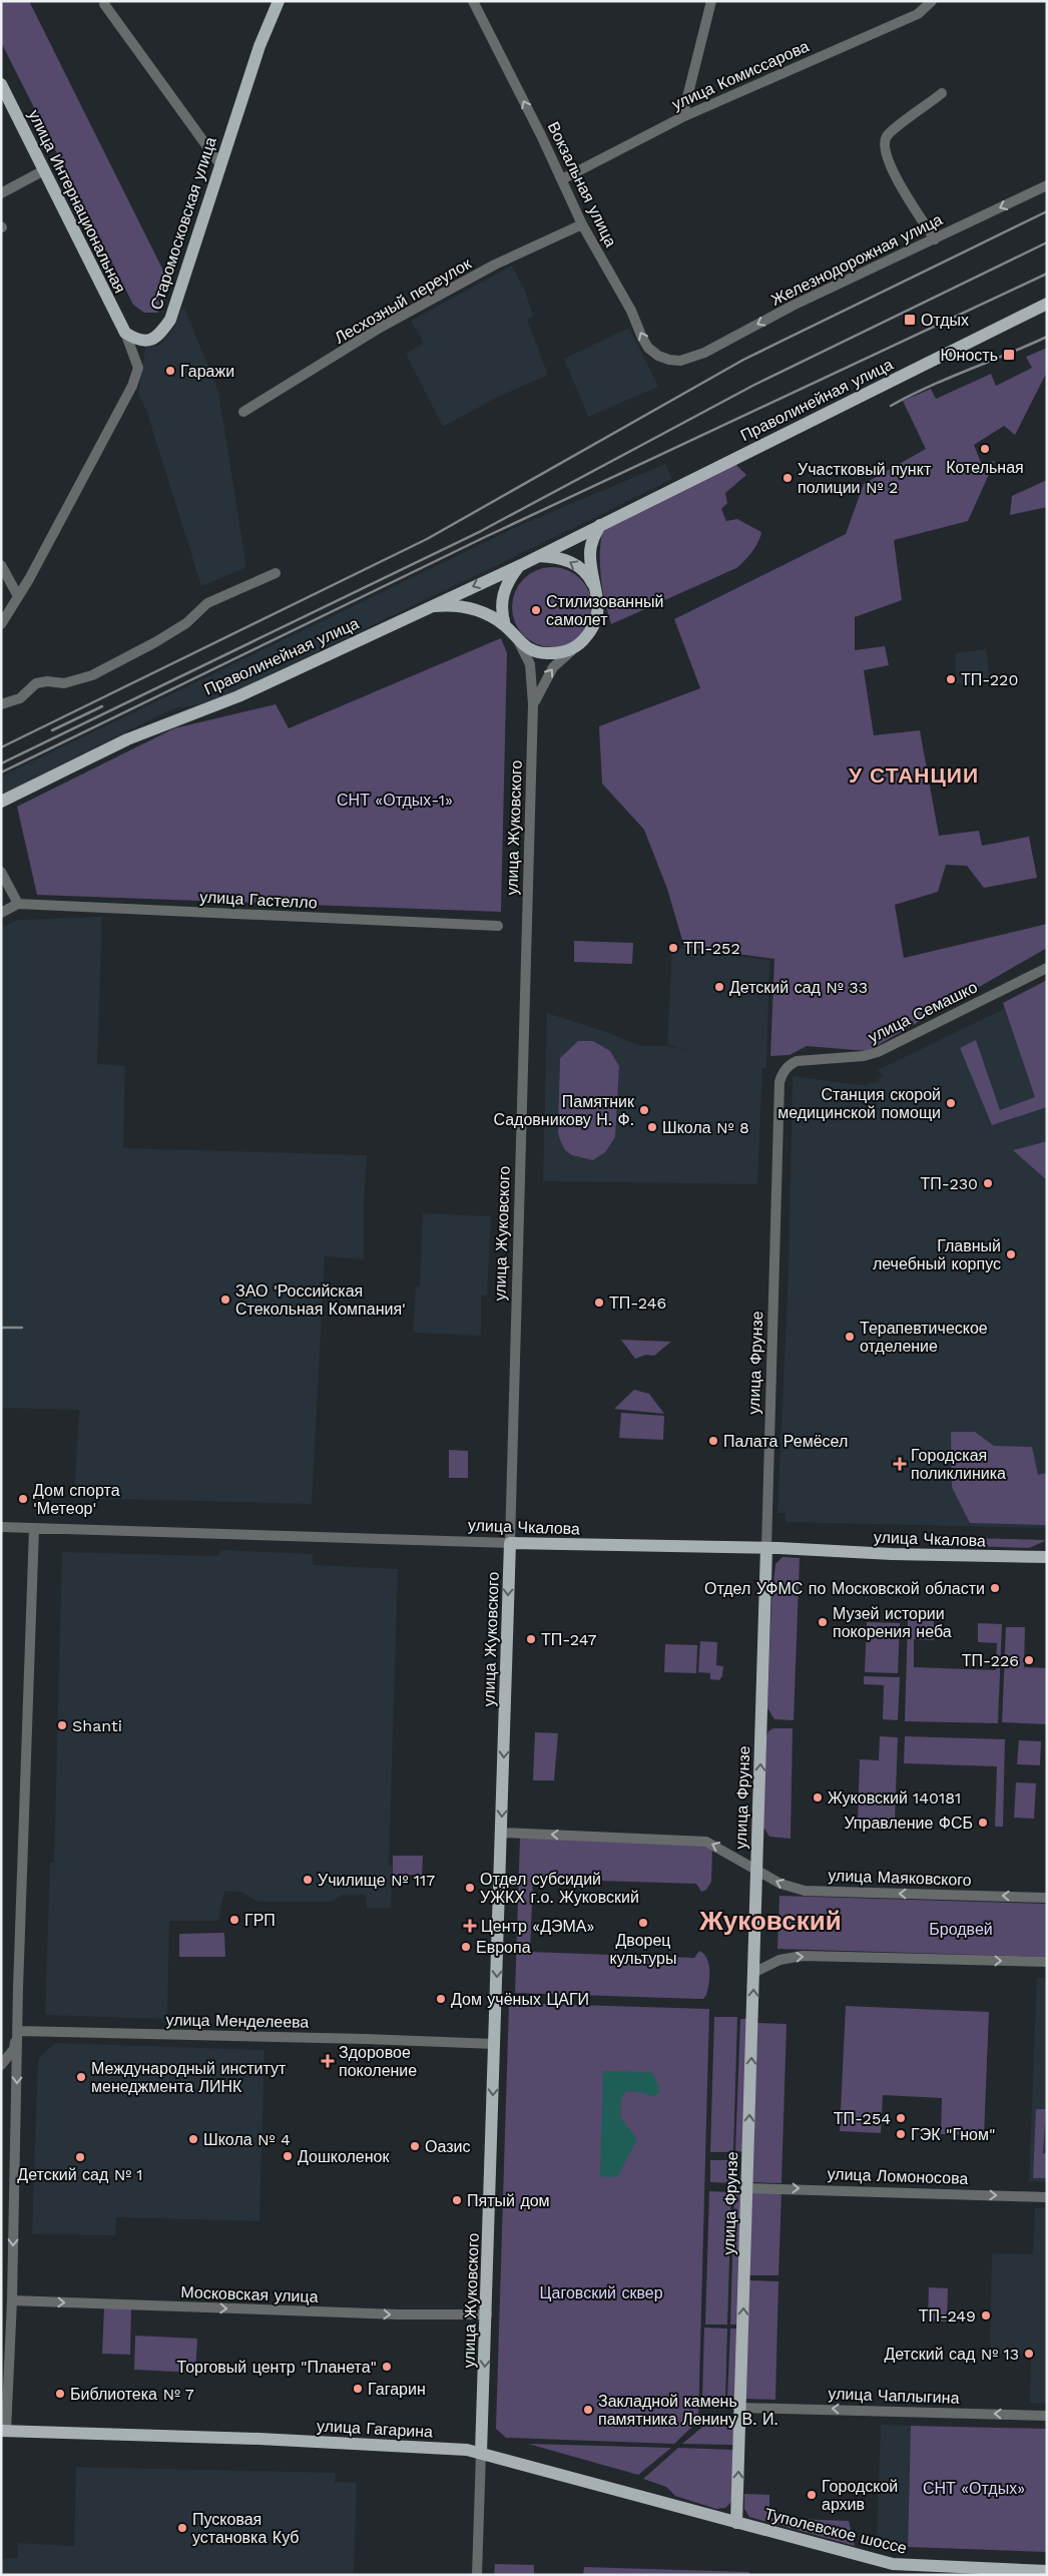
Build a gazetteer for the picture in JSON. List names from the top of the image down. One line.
{"streets":{"main road":["улица Интернациональная","Старомосковская улица","Праволинейная улица","улица Жуковского","улица Фрунзе","улица Чкалова","улица Гагарина","Туполевское шоссе"],"street":["улица Комиссарова","Вокзальная улица","Железнодорожная улица","Лесхозный переулок","улица Гастелло","улица Семашко","улица Маяковского","улица Менделеева","улица Ломоносова","Московская улица","улица Чаплыгина"]},"crossings":[["улица Комиссарова","Вокзальная улица"],["Вокзальная улица","Железнодорожная улица"],["Вокзальная улица","Лесхозный переулок"],["улица Интернациональная","Старомосковская улица"],["Праволинейная улица","улица Жуковского"],["улица Жуковского","улица Чкалова"],["улица Жуковского","улица Маяковского"],["улица Жуковского","улица Менделеева"],["улица Жуковского","Московская улица"],["улица Жуковского","улица Гагарина"],["улица Семашко","улица Фрунзе"],["улица Фрунзе","улица Чкалова"],["улица Фрунзе","улица Маяковского"],["улица Фрунзе","улица Ломоносова"],["улица Фрунзе","улица Чаплыгина"],["улица Фрунзе","улица Гагарина"],["улица Фрунзе","Туполевское шоссе"],["улица Гагарина","Туполевское шоссе"]],"one_way":["Вокзальная улица","Железнодорожная улица","улица Жуковского","улица Фрунзе","улица Ломоносова","Московская улица","улица Чаплыгина"],"districts":["У СТАНЦИИ","Жуковский"],"parks":["СНТ «Отдых-1»","Бродвей","Цаговский сквер","СНТ «Отдых»"],"places":{"transit":["Отдых","Юность"],"other":["Гаражи","Котельная","Участковый пункт полиции № 2","Стилизованный самолет","ТП-220","ТП-252","Детский сад № 33","Станция скорой медицинской помощи","Памятник Садовникову Н. Ф.","Школа № 8","ТП-230","Главный лечебный корпус","ЗАО 'Российская Стекольная Компания'","ТП-246","Терапевтическое отделение","Палата Ремёсел","Дом спорта 'Метеор'","Отдел УФМС по Московской области","Музей истории покорения неба","ТП-247","ТП-226","Shanti","Жуковский 140181","Управление ФСБ","Училище № 117","Отдел субсидий УЖКХ г.о. Жуковский","ГРП","Дворец культуры","Европа","Дом учёных ЦАГИ","Международный институт менеджмента ЛИНК","ТП-254","ГЭК \"Гном\"","Школа № 4","Оазис","Дошколенок","Детский сад № 1","Пятый дом","ТП-249","Детский сад № 13","Торговый центр \"Планета\"","Гагарин","Библиотека № 7","Закладной камень памятника Ленину В. И.","Городской архив","Пусковая установка Куб"],"health":["Городская поликлиника","Центр «ДЭМА»","Здоровое поколение"]}}
